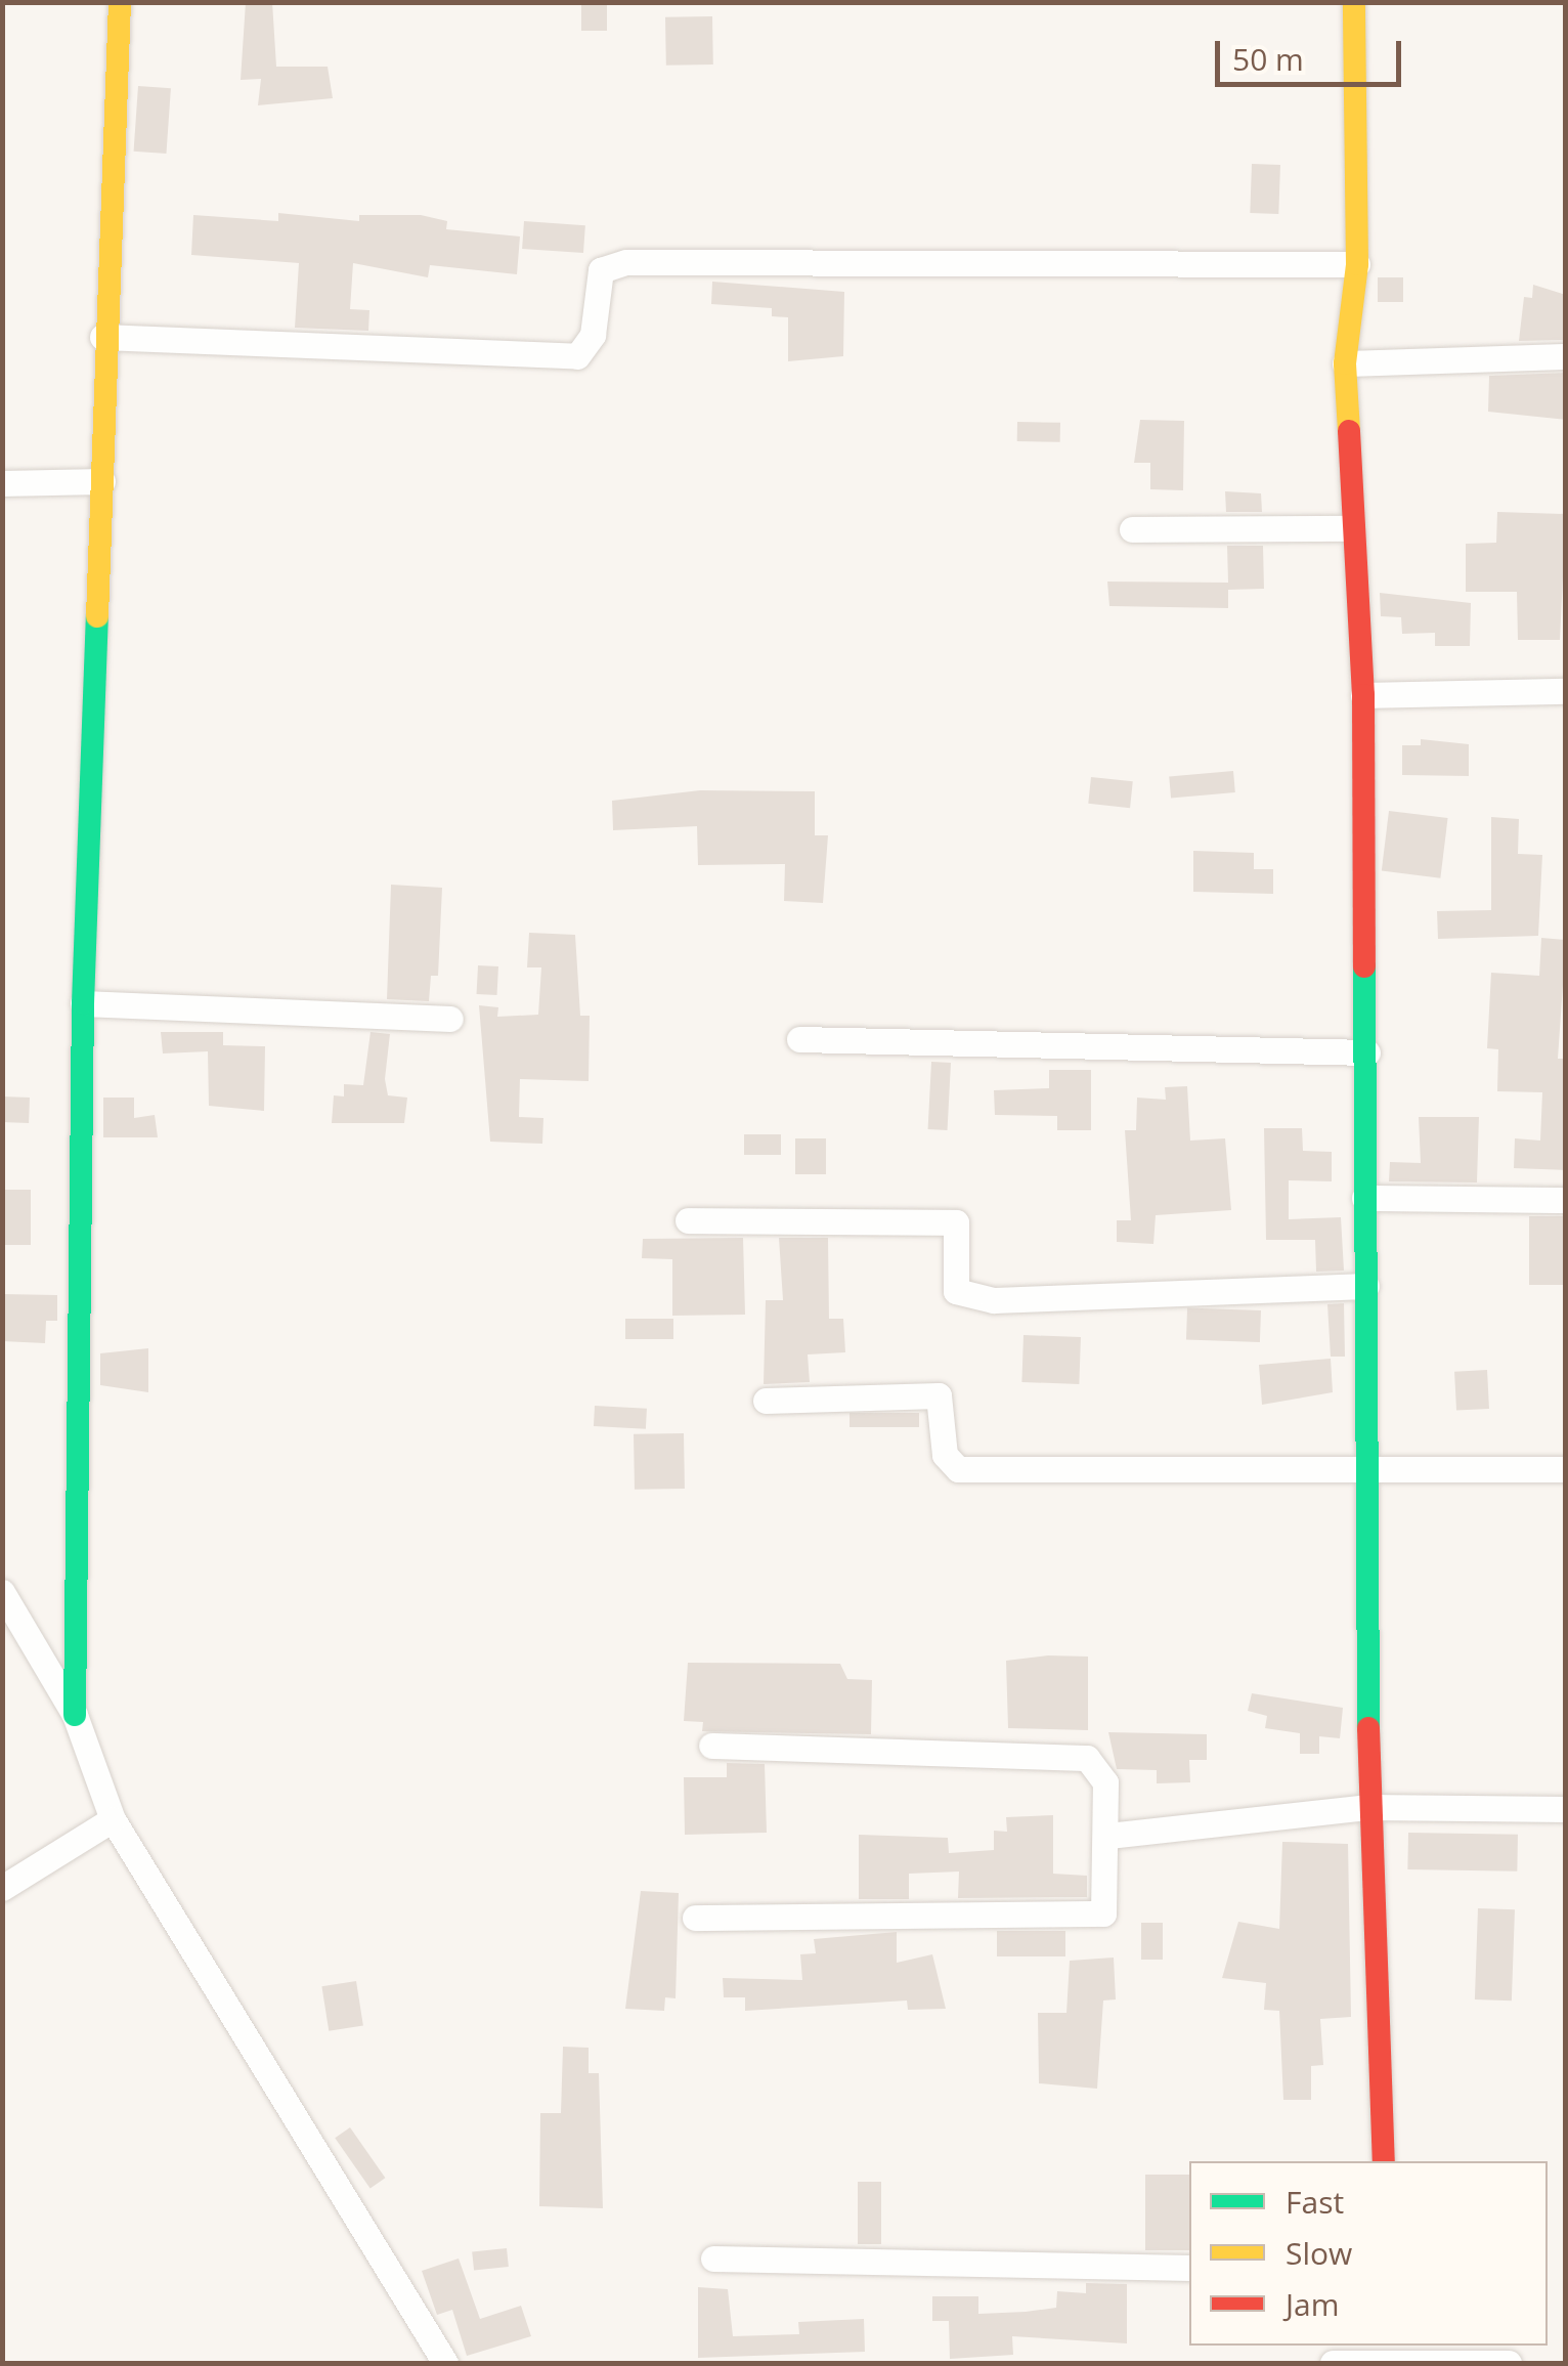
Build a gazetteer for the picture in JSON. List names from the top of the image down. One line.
{"legend":["Fast","Slow","Jam"],"scale_bar":"50 m"}
